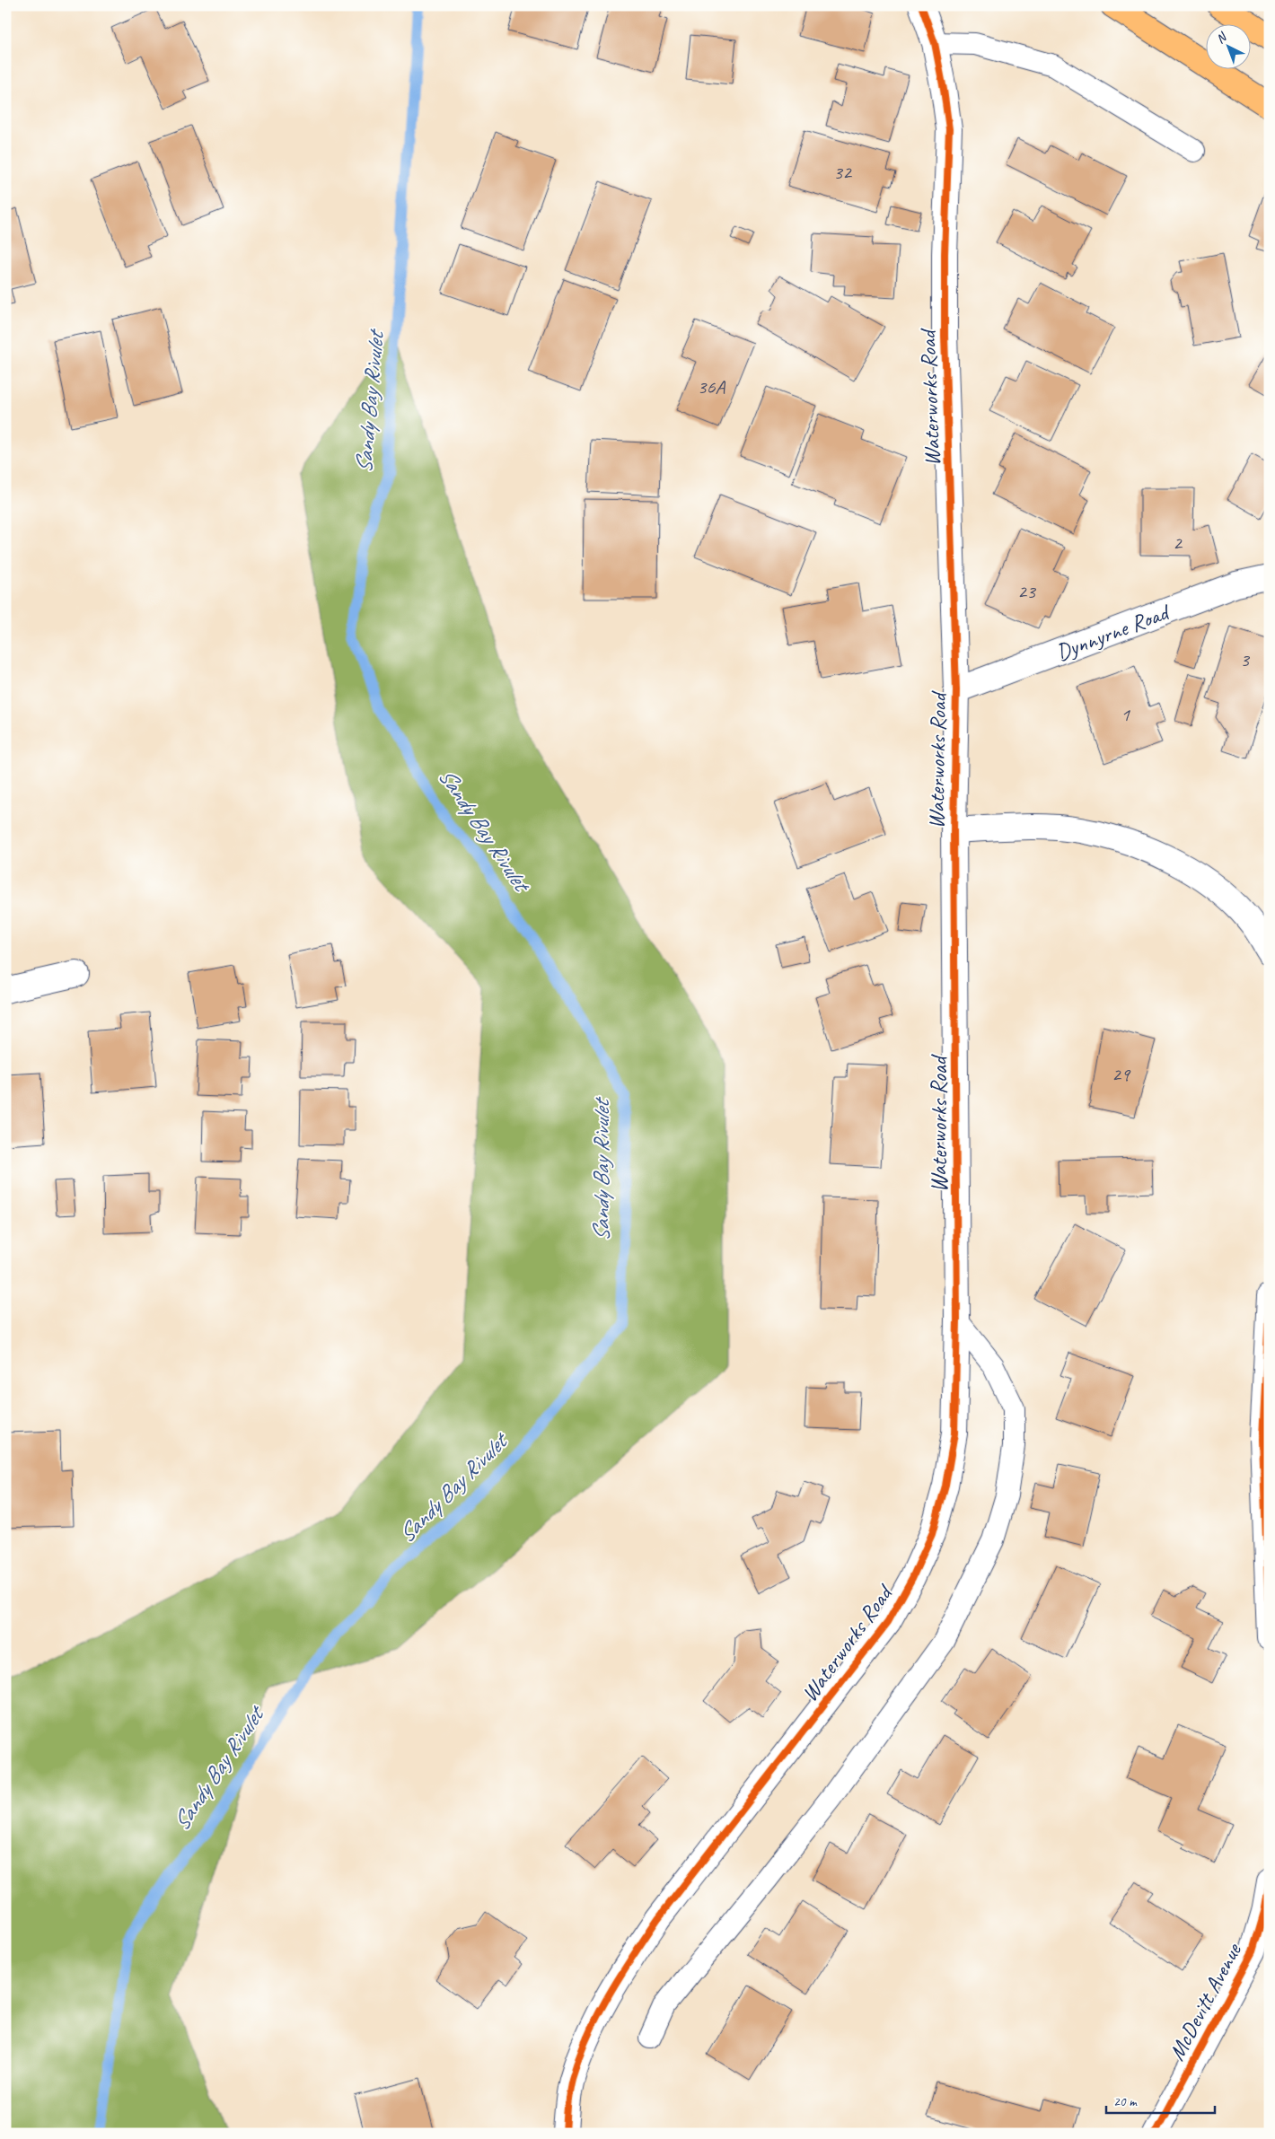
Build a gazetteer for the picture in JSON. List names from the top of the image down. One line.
{"streets":{"street":["Waterworks Road","Dynnyrne Road","McDevitt Avenue"]},"crossings":[["Waterworks Road","Dynnyrne Road"]],"water":["Sandy Bay Rivulet"],"house_numbers":["32","36A","2","23","3","1","29"],"scale_bar":"20 m","north":"top left"}
